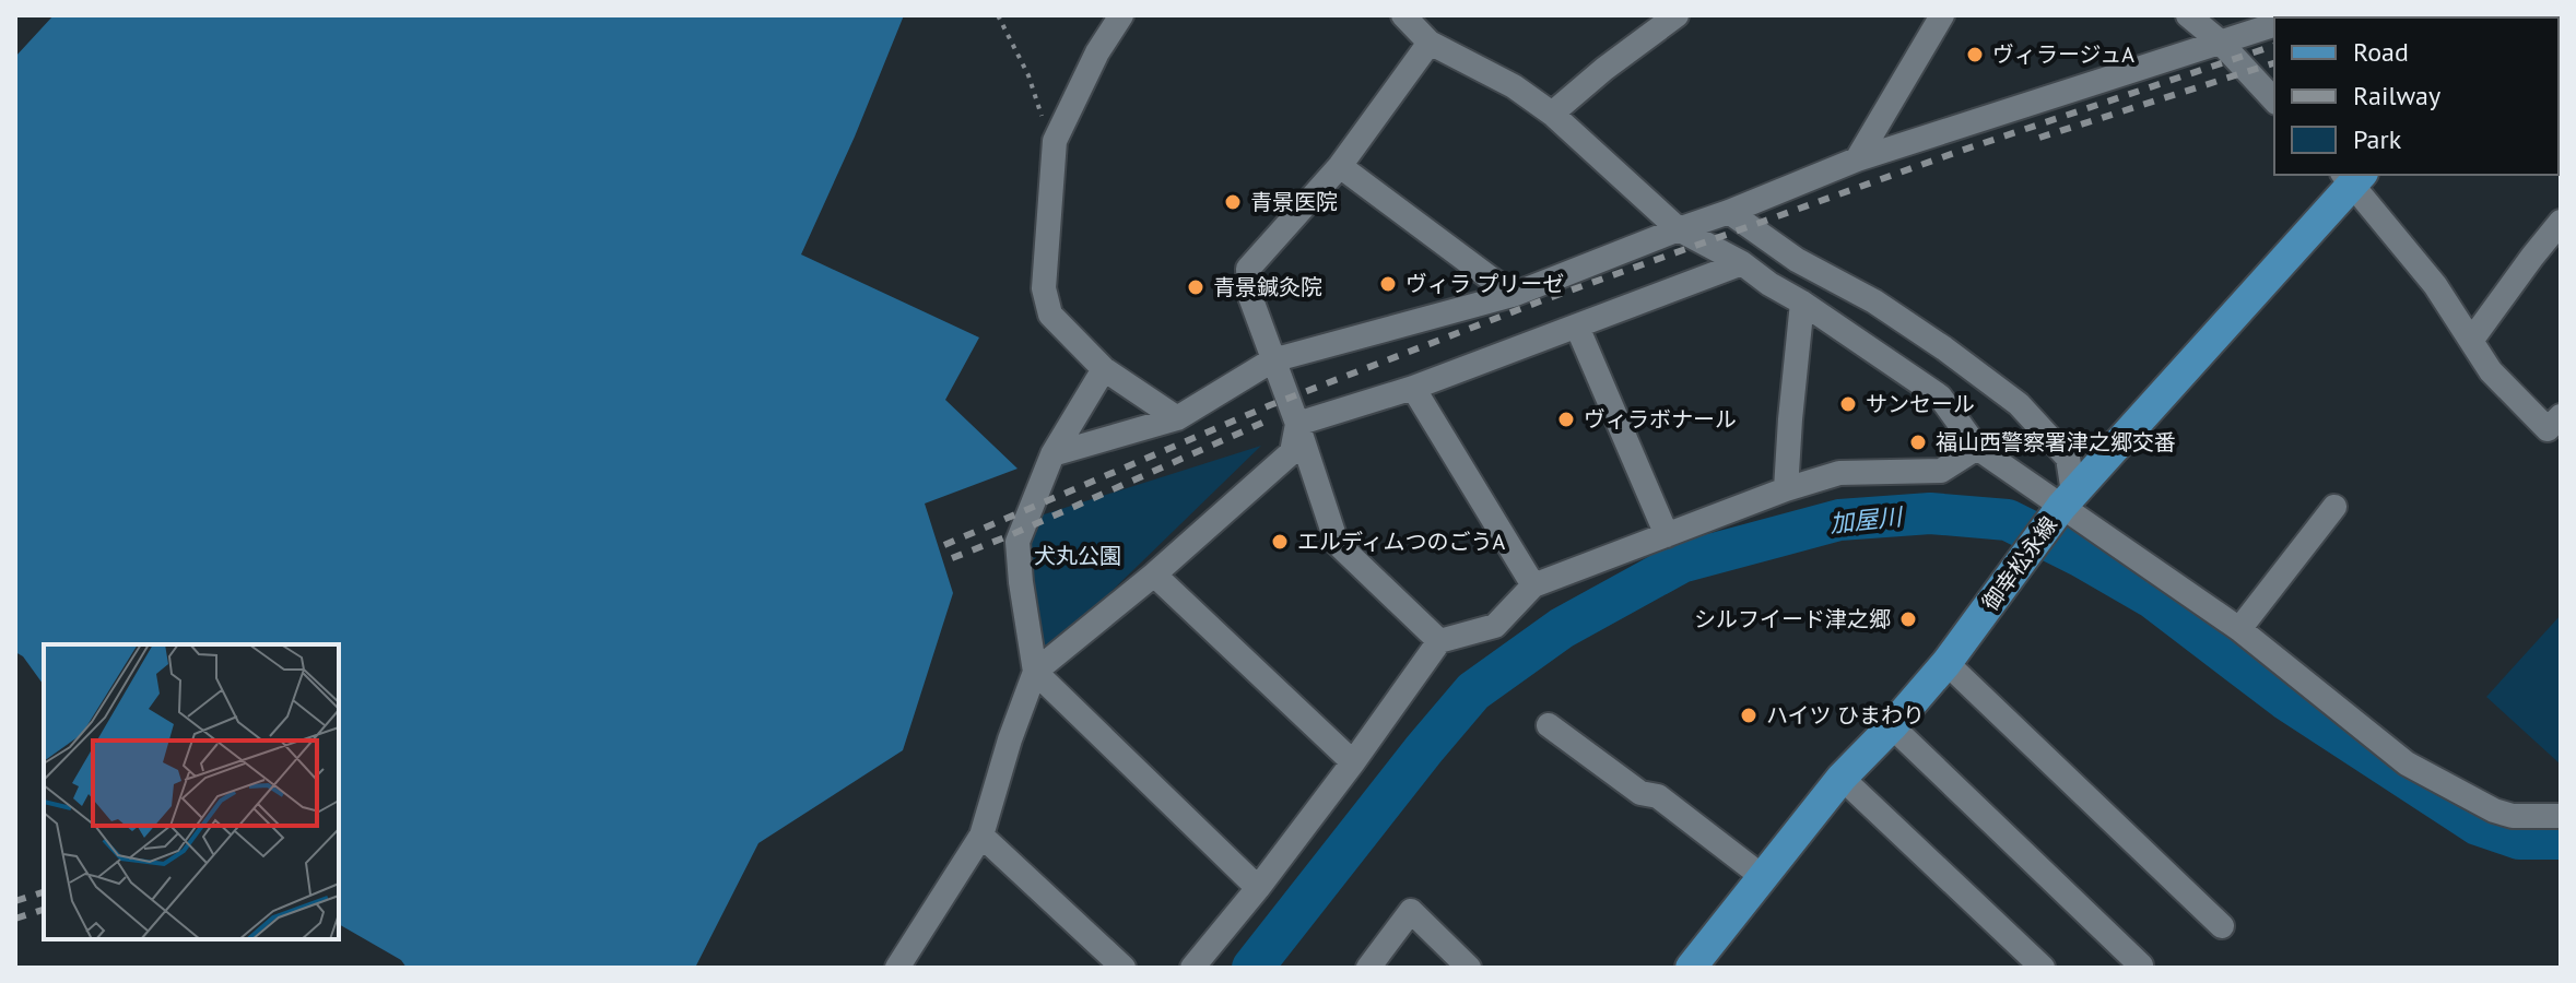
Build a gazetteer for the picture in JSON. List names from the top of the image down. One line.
{"streets":{"main road":["御幸松永線"]},"water":["加屋川"],"parks":["犬丸公園"],"places":["ヴィラージュA","青景医院","ヴィラ プリーゼ","青景鍼灸院","サンセール","ヴィラボナール","福山西警察署津之郷交番","エルディムつのごうA","シルフイード津之郷","ハイツ ひまわり"],"legend":["Road","Railway","Park"]}
